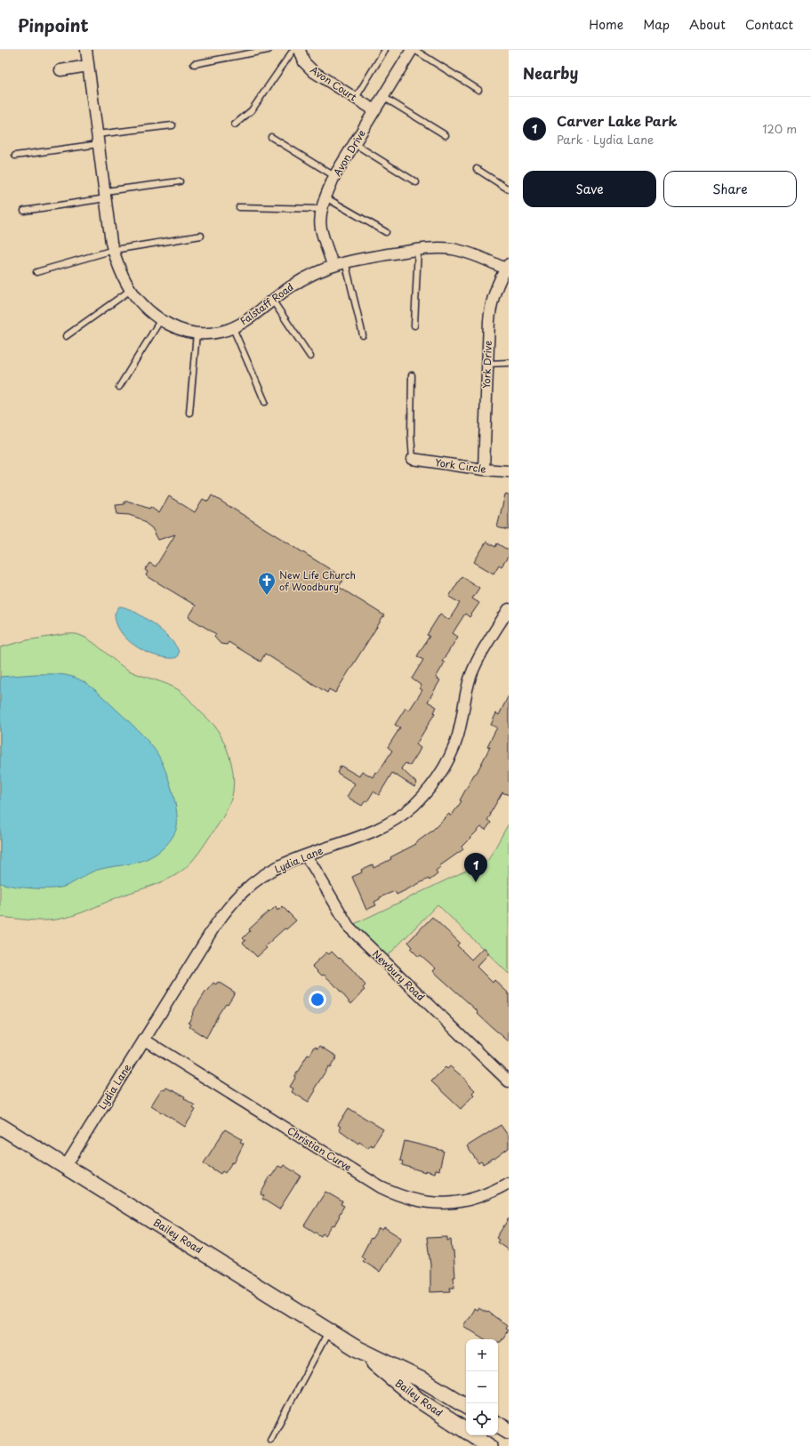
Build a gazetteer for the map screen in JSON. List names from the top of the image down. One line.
{"streets":{"main road":["Bailey Road"],"street":["Avon Court","Avon Drive","Falstaff Road","York Drive","York Circle","Lydia Lane","Newbury Road","Christian Curve"]},"crossings":[["Avon Court","Avon Drive"],["Avon Drive","Falstaff Road"],["Falstaff Road","York Drive"],["York Drive","York Circle"],["Lydia Lane","Newbury Road"],["Lydia Lane","Christian Curve"],["Lydia Lane","Bailey Road"]],"places":{"church":["New Life Church of Woodbury"]},"page":{"header":"Pinpoint","nav":["Home","Map","About","Contact"],"heading":"Nearby","list":[{"mark":"1","name":"Carver Lake Park","note":"Park · Lydia Lane","value":"120 m"}],"buttons":["Save","Share"],"pins":"1","map_buttons":["+","−"]}}
